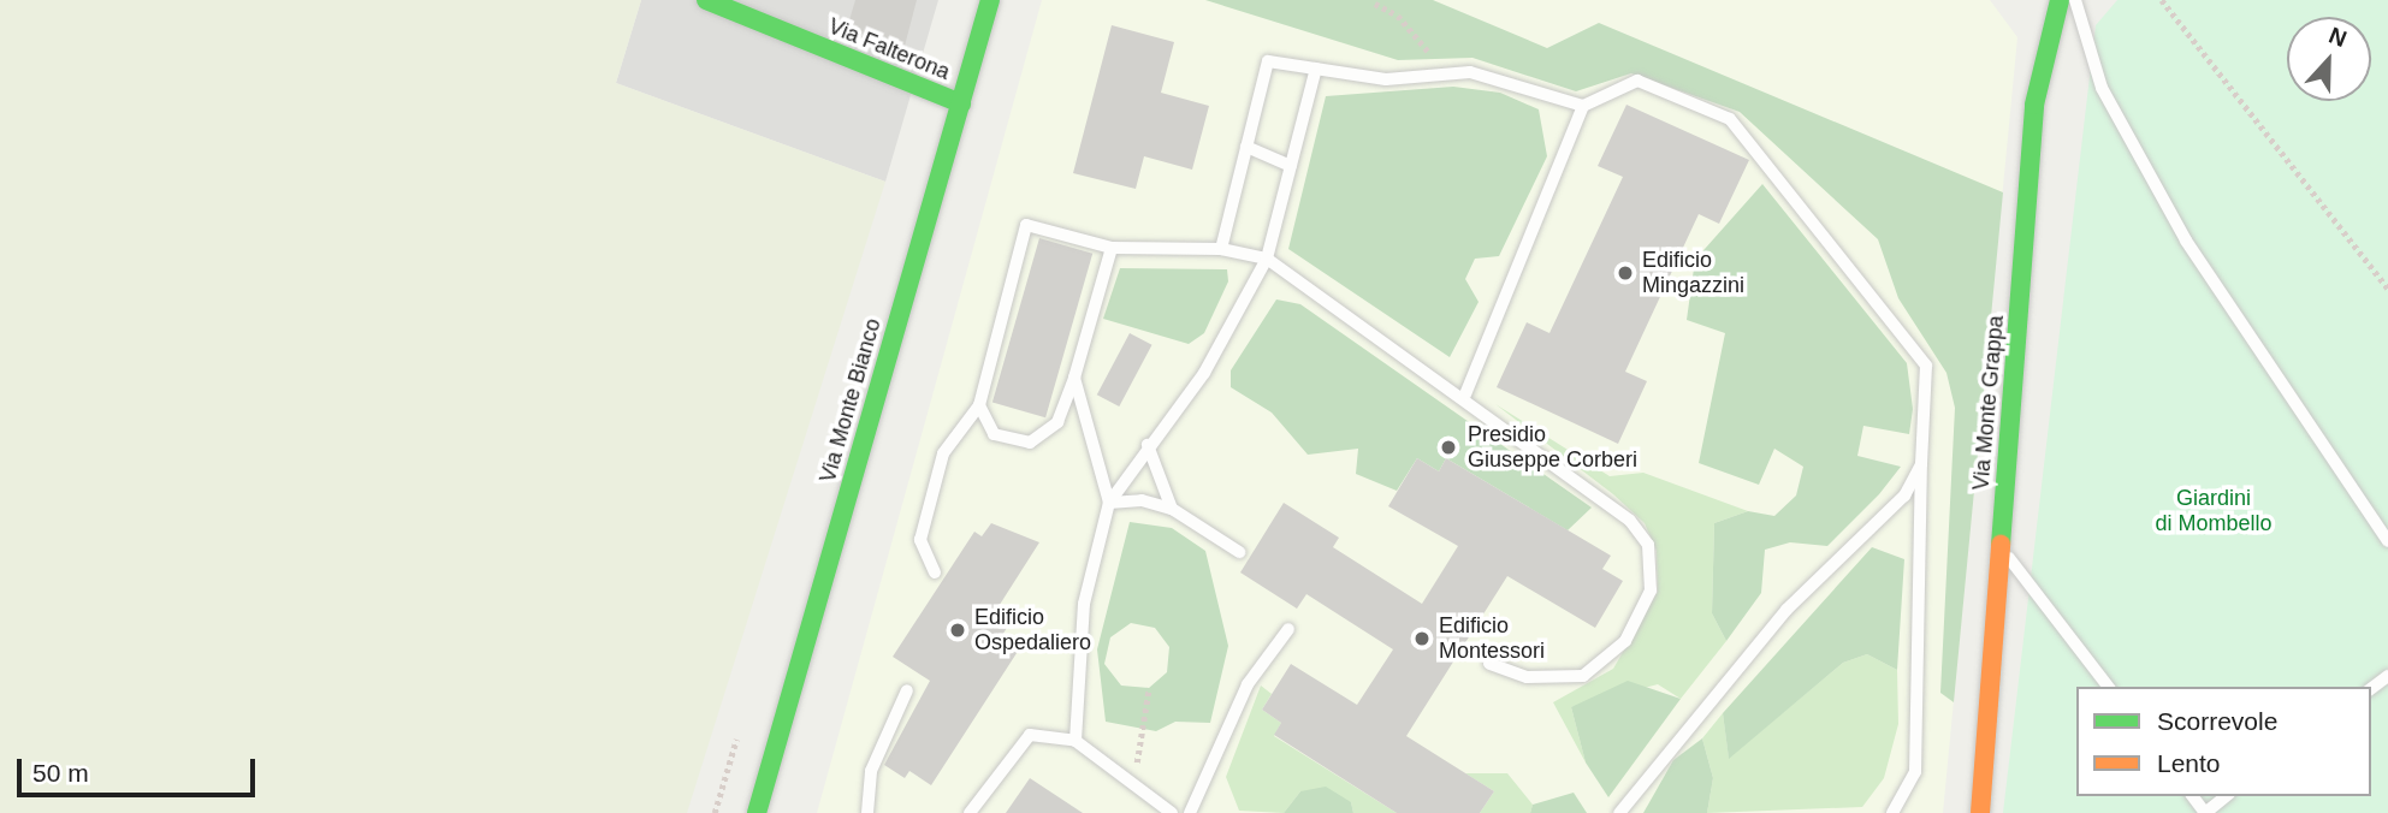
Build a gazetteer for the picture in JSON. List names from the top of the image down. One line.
{"streets":{"street":["Via Falterona","Via Monte Bianco","Via Monte Grappa"]},"crossings":[["Via Falterona","Via Monte Bianco"]],"parks":["Giardini di Mombello"],"places":["Edificio Mingazzini","Presidio Giuseppe Corberi","Edificio Ospedaliero","Edificio Montessori"],"legend":["Scorrevole","Lento"],"scale_bar":"50 m","north":"top"}
